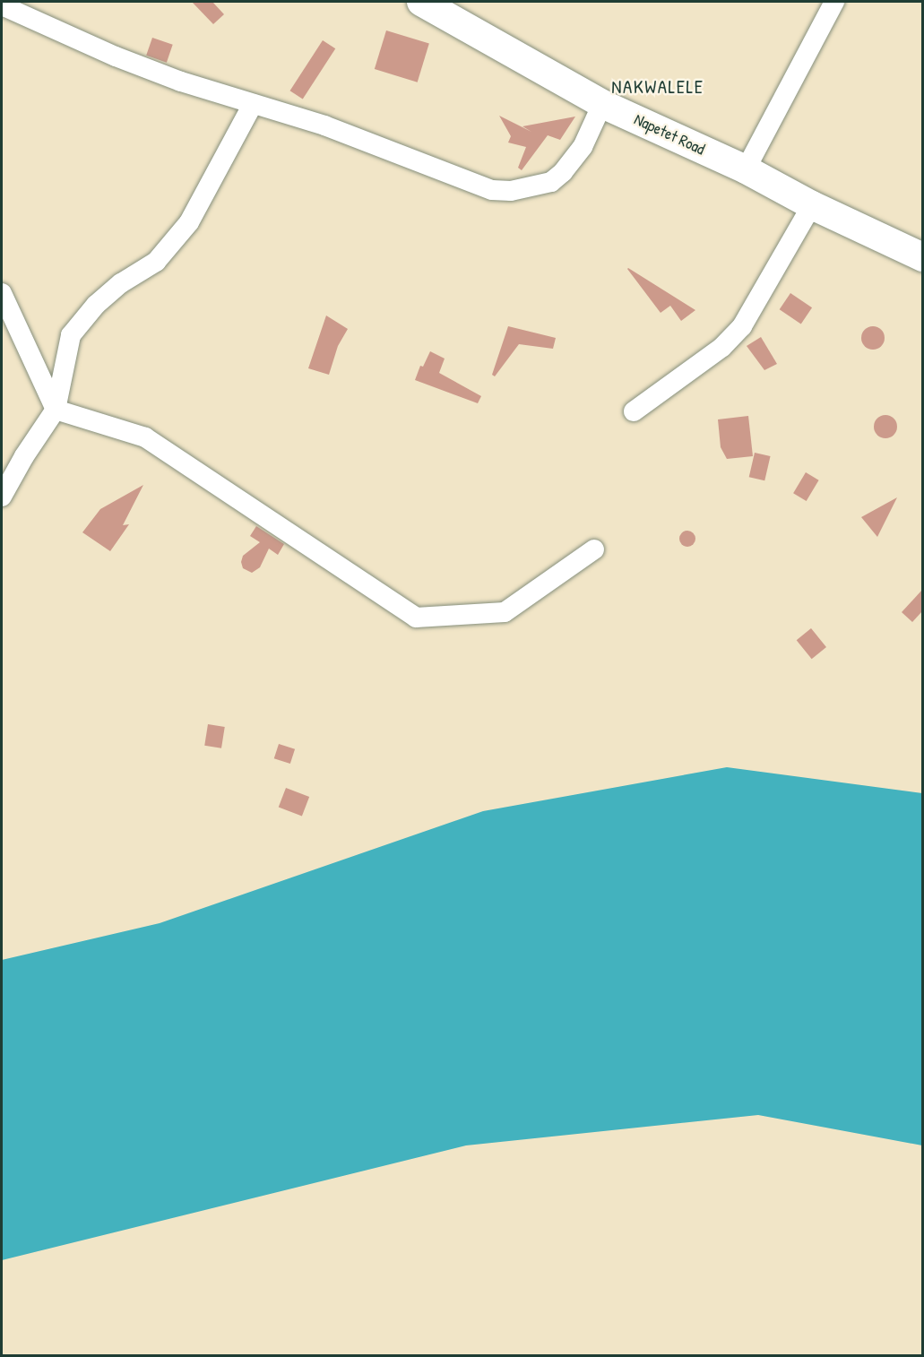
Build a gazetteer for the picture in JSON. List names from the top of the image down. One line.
{"streets":{"main road":["Napetet Road"]},"districts":["NAKWALELE"]}
